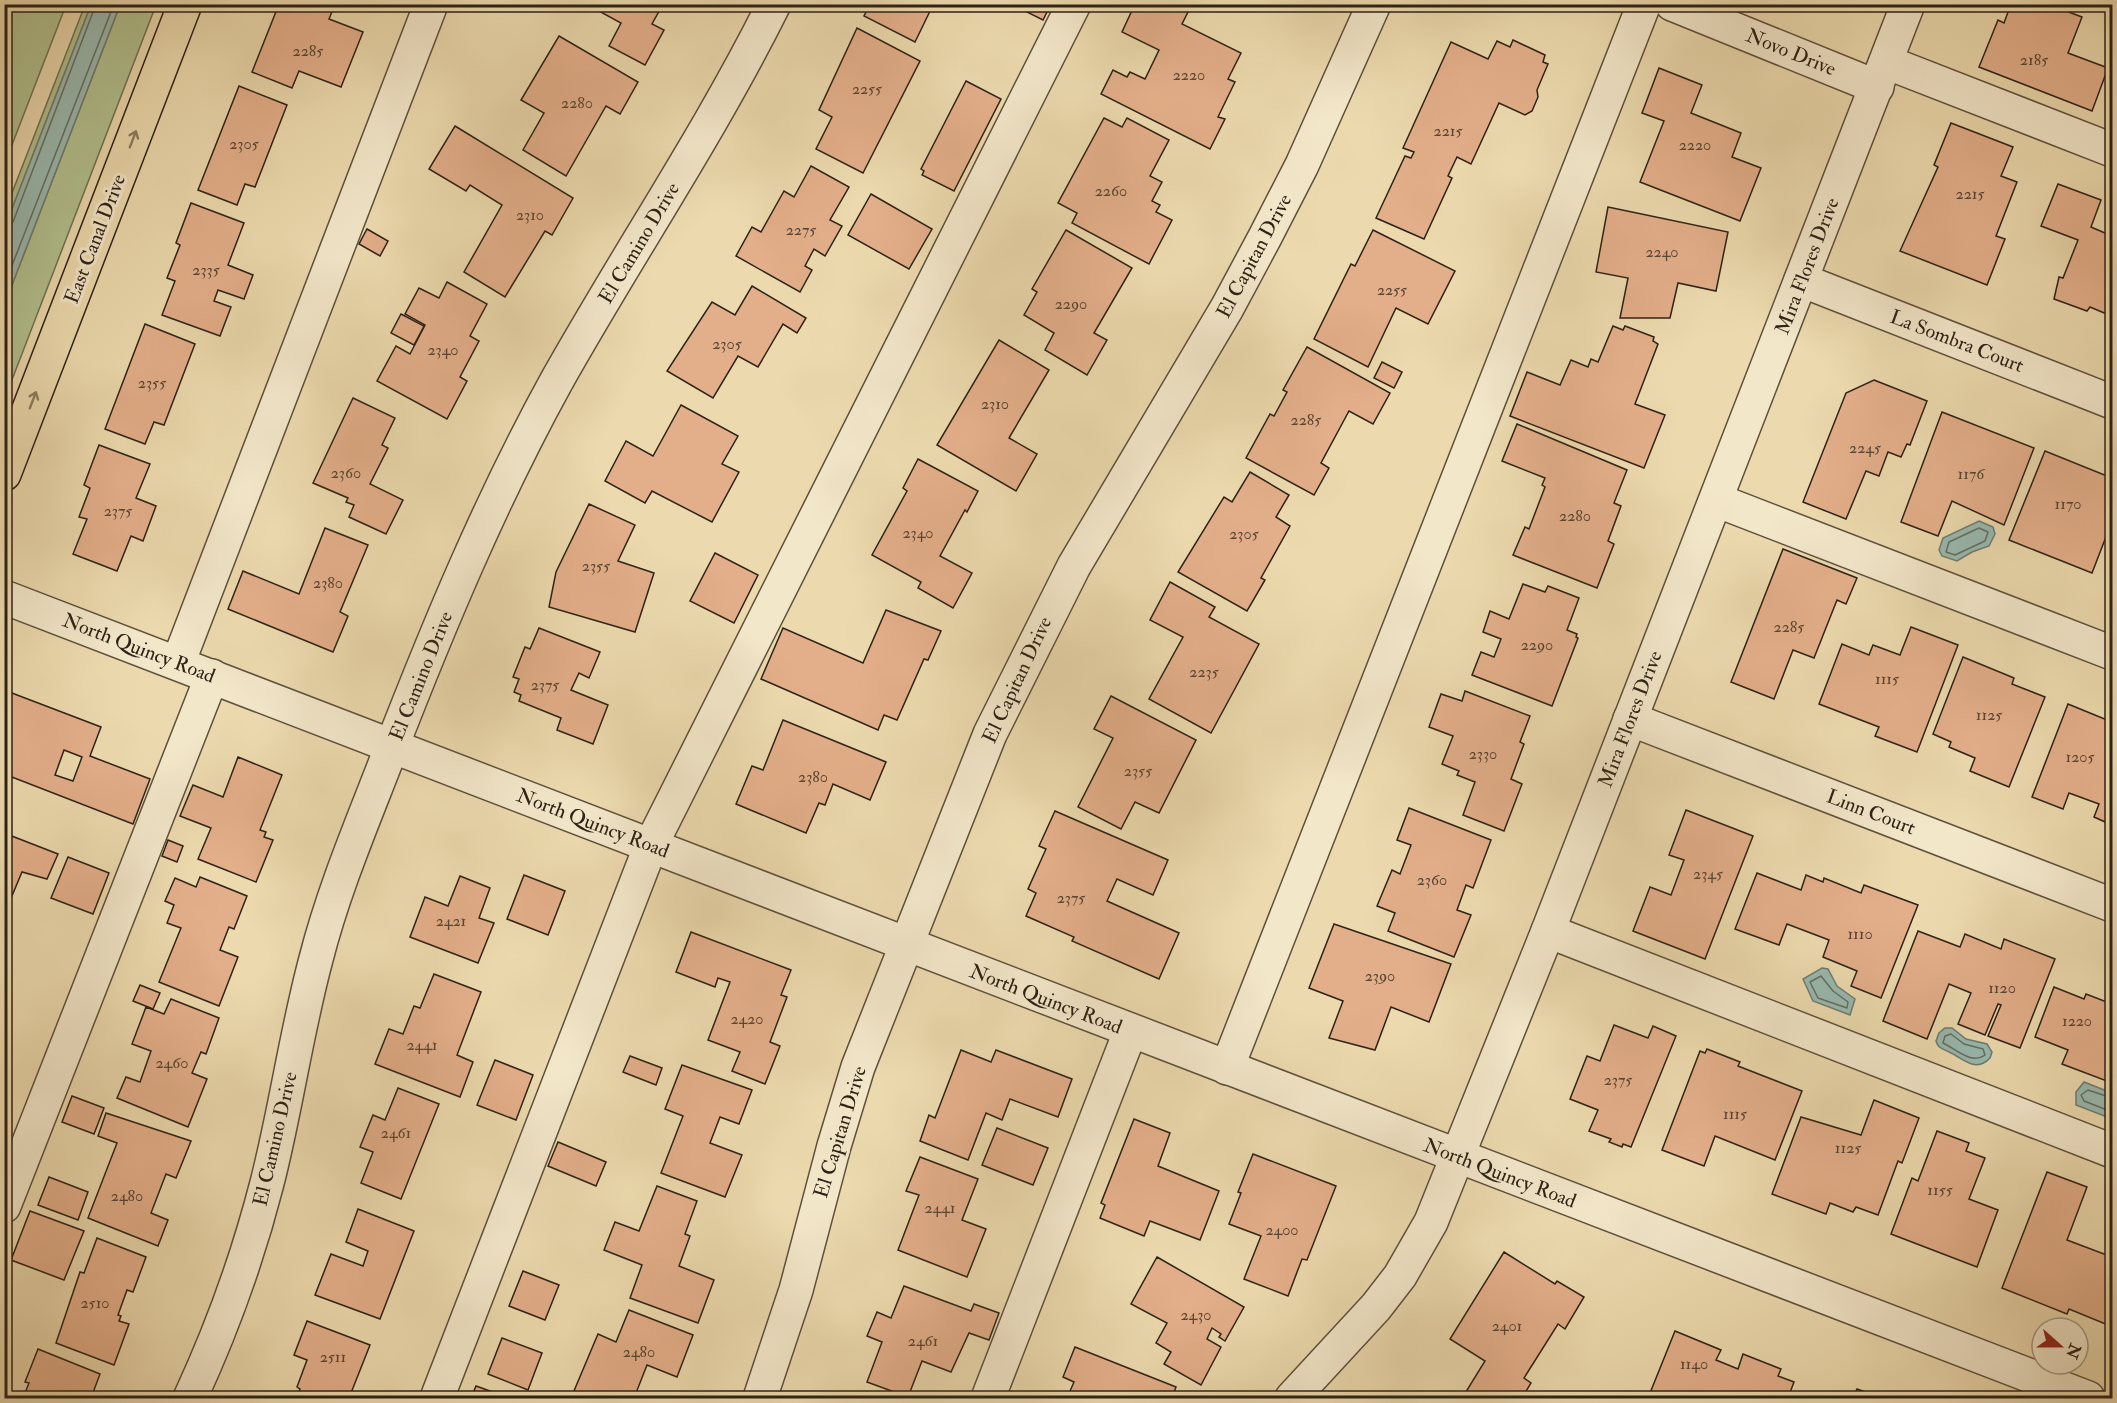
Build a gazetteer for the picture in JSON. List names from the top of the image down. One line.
{"streets":{"main road":["East Canal Drive"],"street":["Novo Drive","El Camino Drive","El Capitan Drive","Mira Flores Drive","La Sombra Court","North Quincy Road","Linn Court"]},"crossings":[["Novo Drive","Mira Flores Drive"],["El Camino Drive","North Quincy Road"],["El Capitan Drive","North Quincy Road"],["Mira Flores Drive","La Sombra Court"],["Mira Flores Drive","North Quincy Road"],["Mira Flores Drive","Linn Court"]],"one_way":["East Canal Drive"],"house_numbers":["2285","2185","2220","2255","2280","2215","2305","2220","2260","2215","2310","2275","2240","2335","2255","2290","2305","2340","2355","2310","2285","2245","2360","1176","1170","2375","2280","2340","2305","2355","2380","2285","2290","2235","1115","2375","1125","2330","1205","2355","2380","2345","2360","2375","2421","1110","2390","1120","2420","1220","2441","2460","2375","1115","2461","1125","1155","2480","2441","2400","2510","2430","2401","2461","2480","2511","1140"],"north":"right"}
